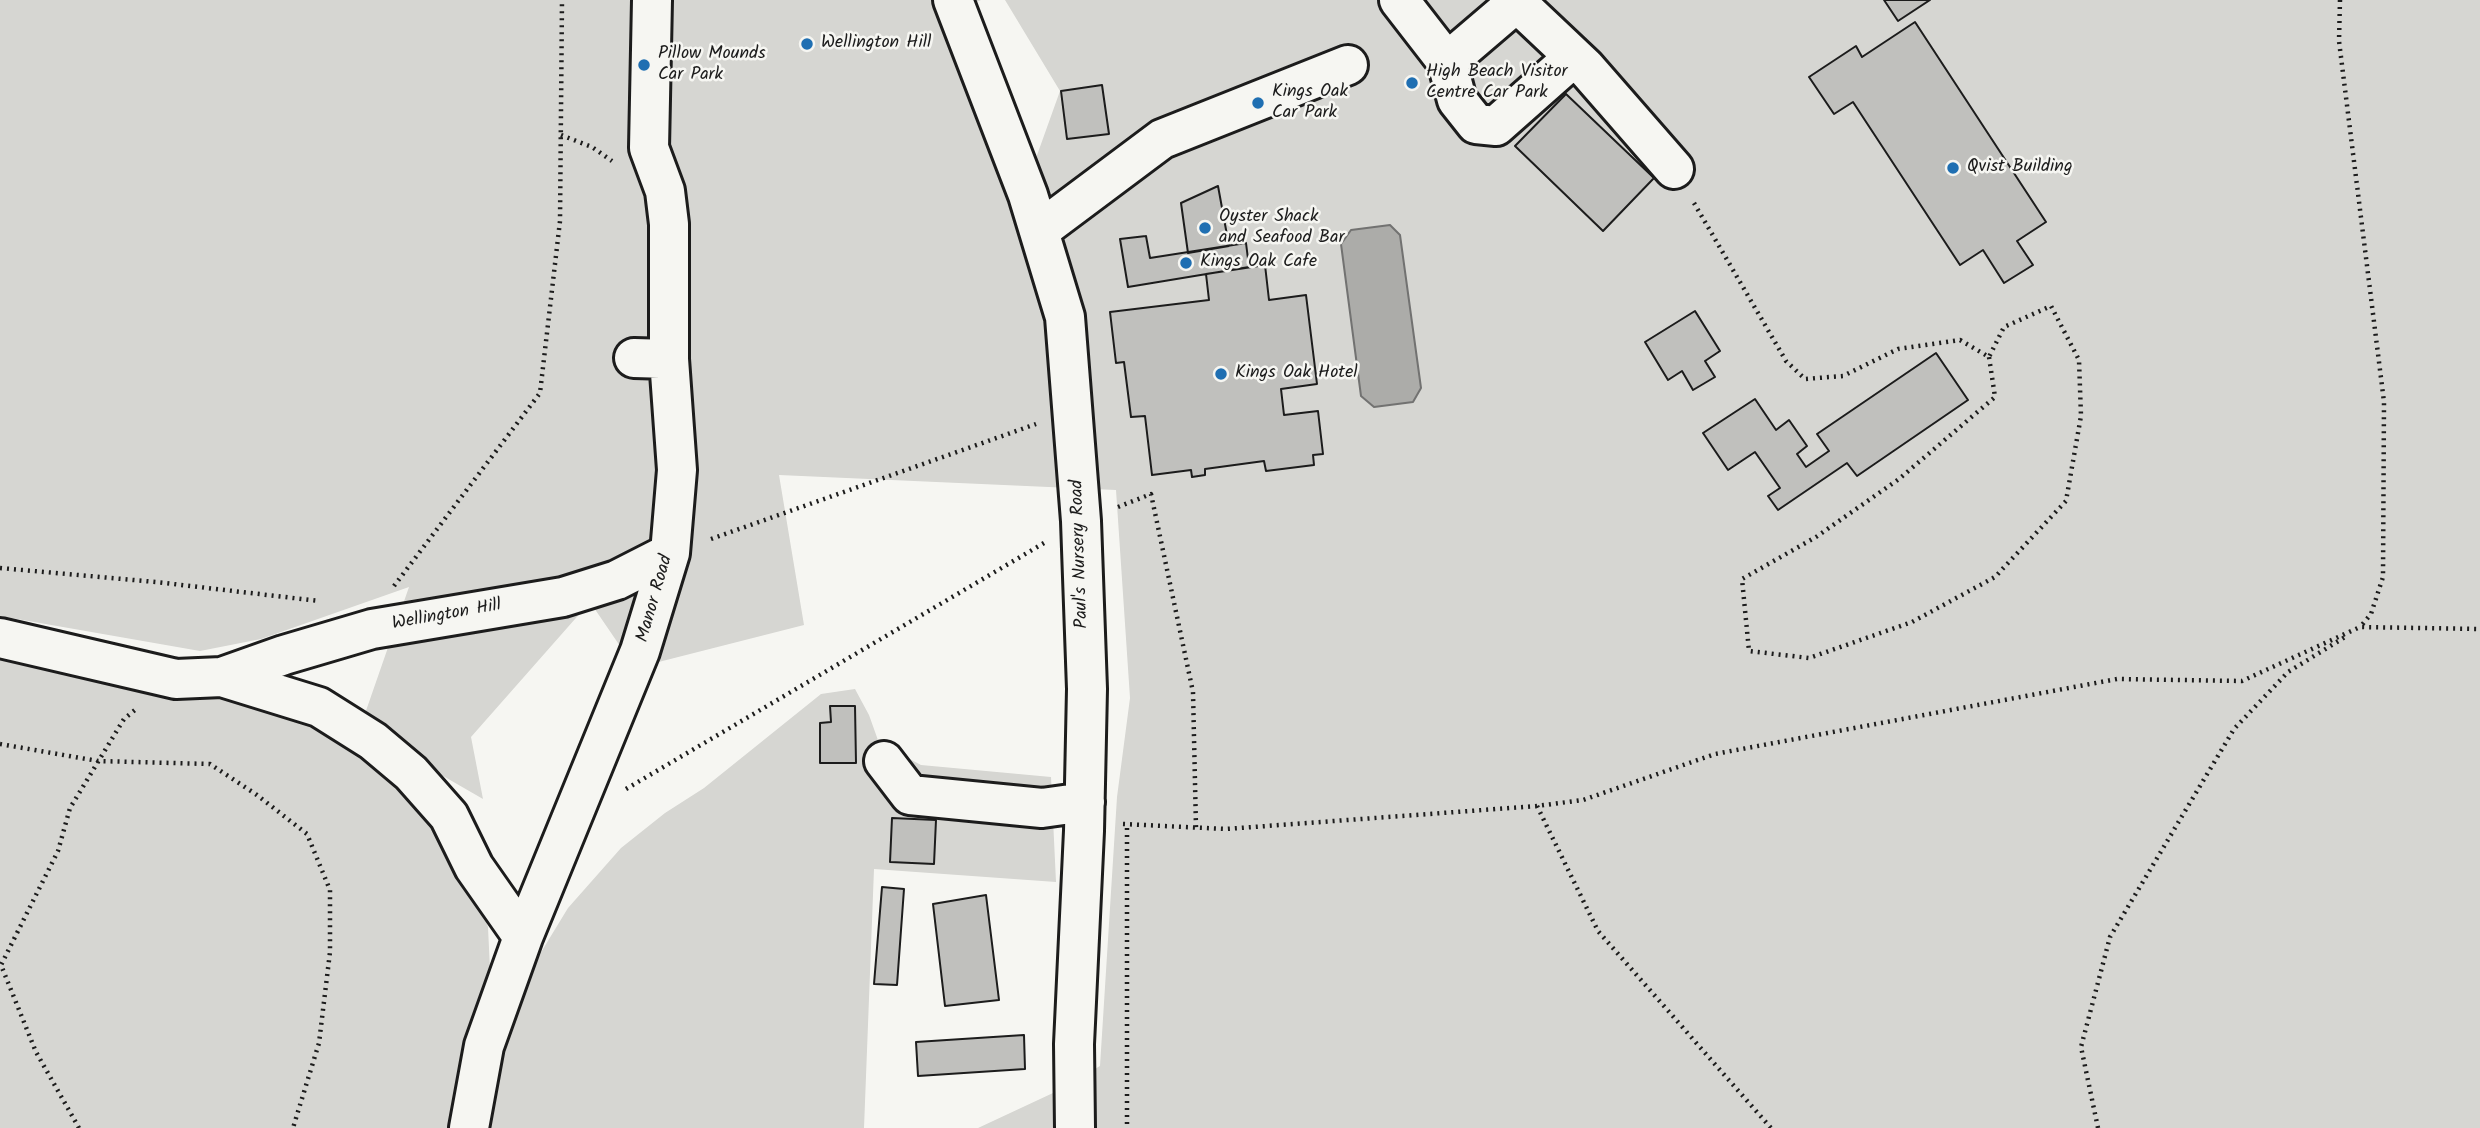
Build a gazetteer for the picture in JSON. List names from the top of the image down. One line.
{"streets":{"street":["Paul's Nursery Road","Manor Road","Wellington Hill"]},"crossings":[["Manor Road","Wellington Hill"]],"places":["Wellington Hill","Pillow Mounds Car Park","High Beach Visitor Centre Car Park","Kings Oak Car Park","Qvist Building","Oyster Shack and Seafood Bar","Kings Oak Cafe","Kings Oak Hotel"]}
